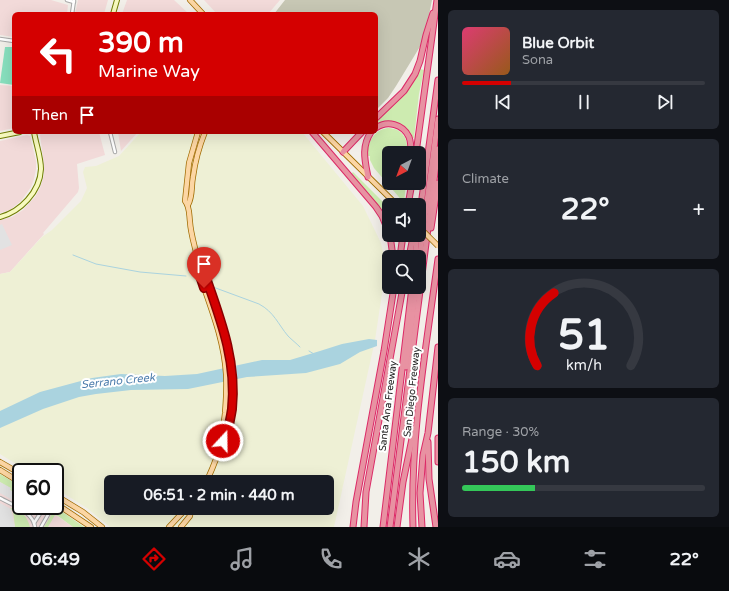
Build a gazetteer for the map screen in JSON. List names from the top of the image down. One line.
{"streets":{"highway":["San Diego Freeway","Santa Ana Freeway"]},"water":["Serrano Creek"],"north":"bottom left","page":{"turn":["390 m","Marine Way"],"song":["Blue Orbit","Sona"],"then":"Then","tile":["Climate",["Range · 30%","150 km"]],"heat":["−","22°","+"],"limit":"60","trip":"06:51 · 2 min · 440 m","tabs":["06:49","22°"],"gauge":["51","km/h"]}}
